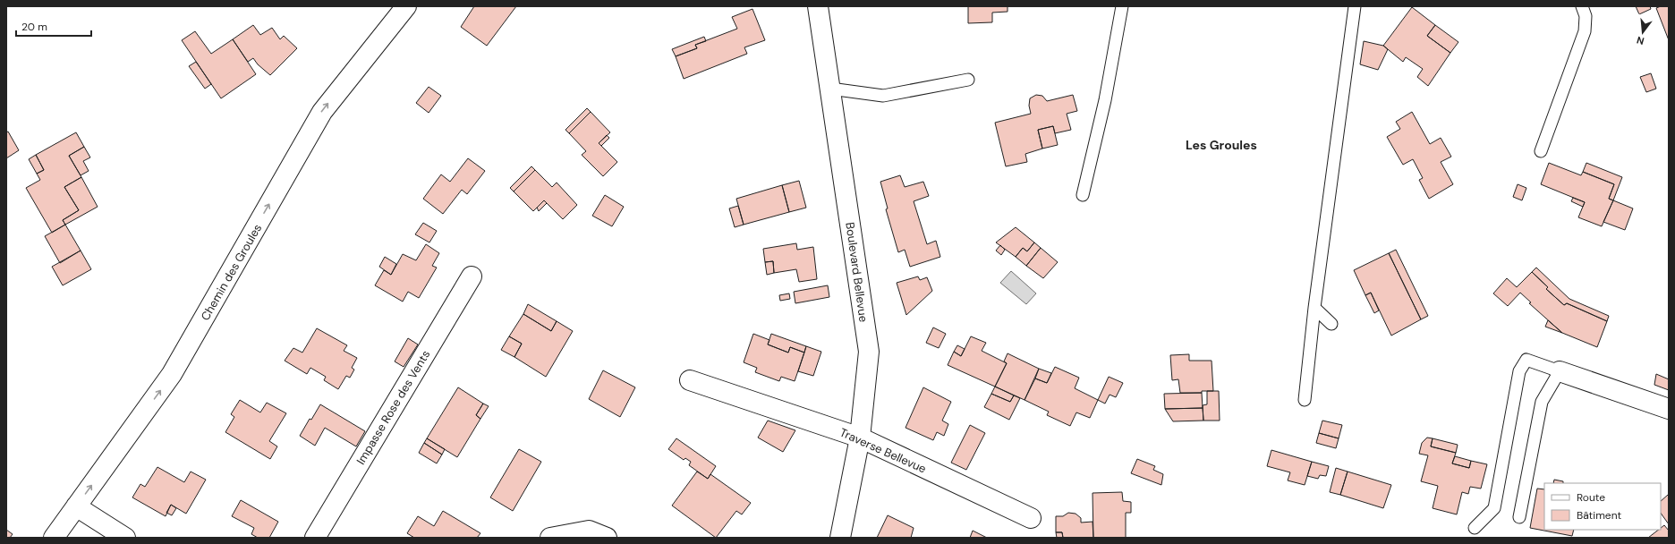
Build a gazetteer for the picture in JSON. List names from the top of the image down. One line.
{"streets":{"street":["Chemin des Groules","Boulevard Bellevue","Impasse Rose des Vents","Traverse Bellevue"]},"crossings":[["Boulevard Bellevue","Traverse Bellevue"]],"one_way":["Chemin des Groules"],"districts":["Les Groules"],"legend":["Route","Bâtiment"],"scale_bar":"20 m","north":"bottom"}
